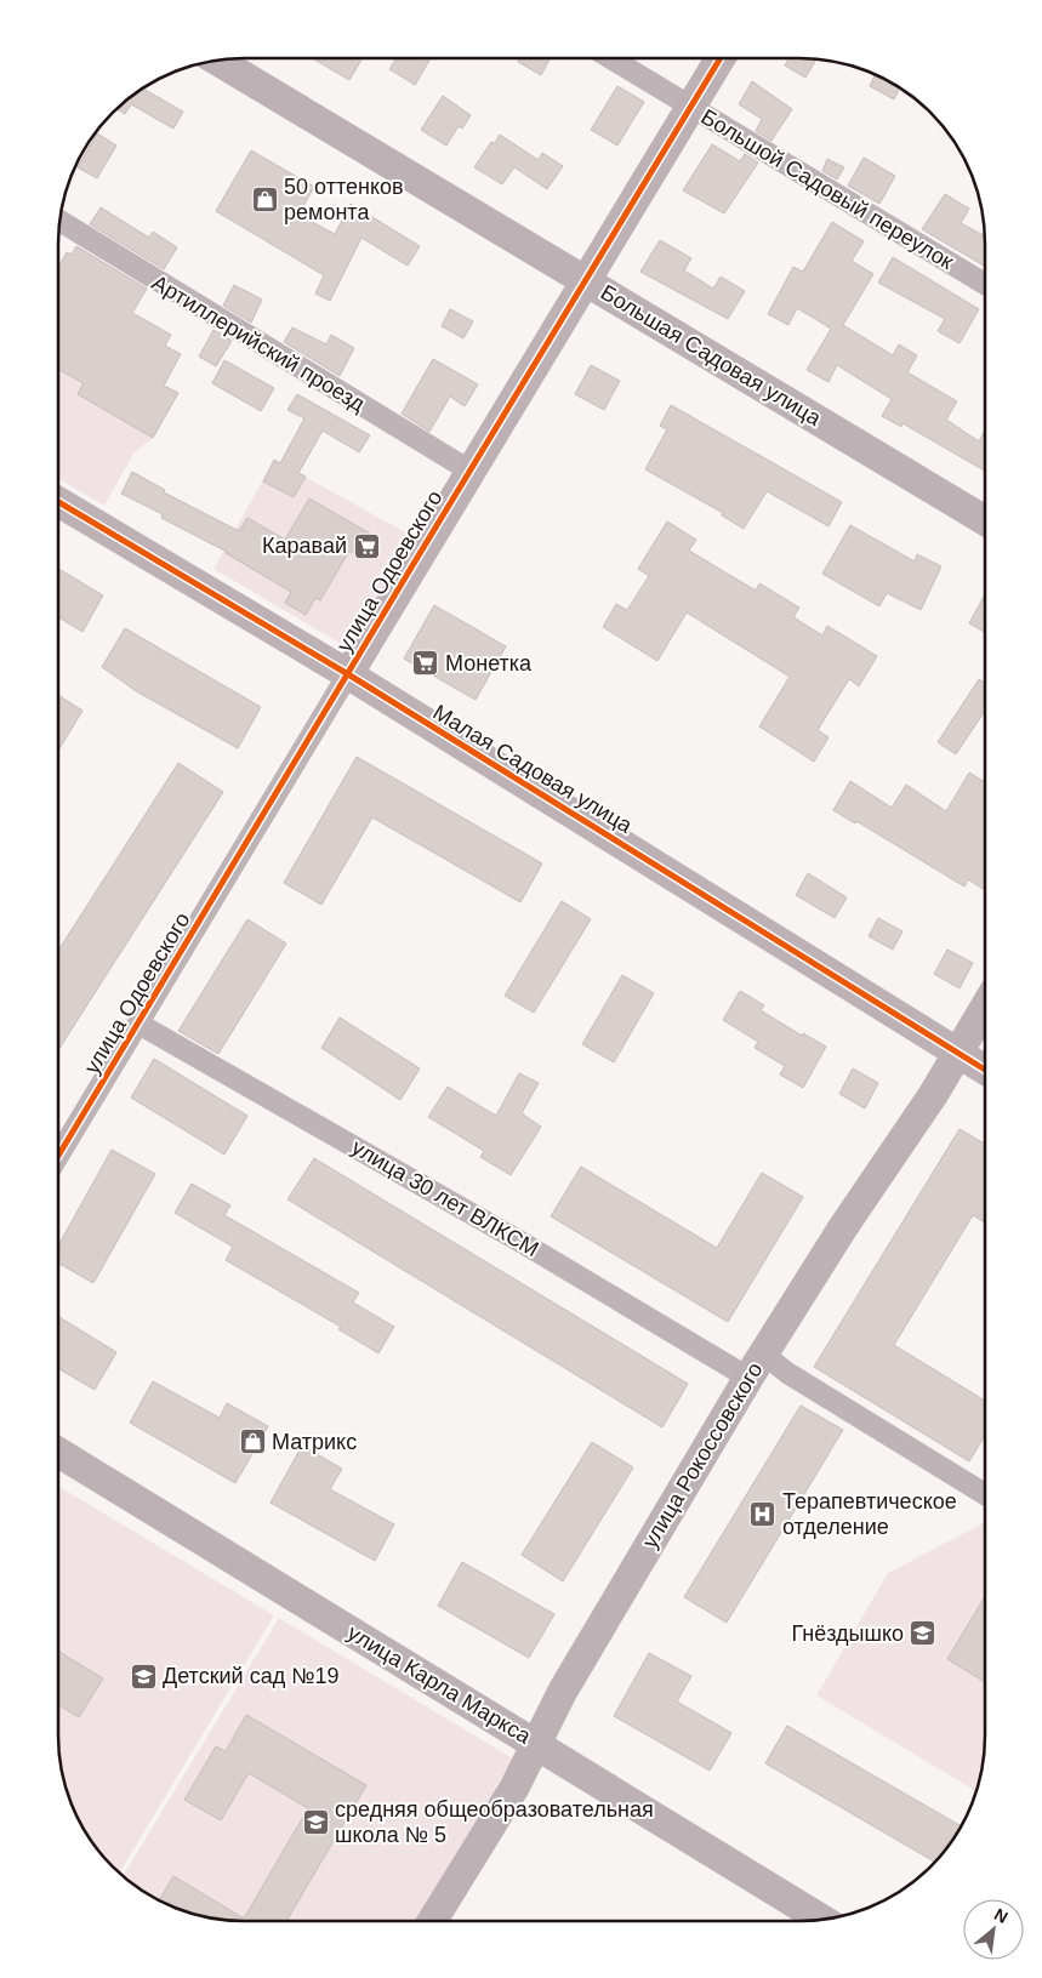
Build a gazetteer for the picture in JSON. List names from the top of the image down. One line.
{"streets":{"street":["Большой Садовый переулок","Артиллерийский проезд","Большая Садовая улица","улица Одоевского","Малая Садовая улица","улица 30 лет ВЛКСМ","улица Рокоссовского","улица Карла Маркса"]},"crossings":[["Большой Садовый переулок","улица Одоевского"],["Артиллерийский проезд","улица Одоевского"],["Большая Садовая улица","улица Одоевского"],["улица Одоевского","Малая Садовая улица"],["улица Одоевского","улица 30 лет ВЛКСМ"],["Малая Садовая улица","улица Рокоссовского"],["улица 30 лет ВЛКСМ","улица Рокоссовского"],["улица Рокоссовского","улица Карла Маркса"]],"places":{"shop":["50 оттенков ремонта","Матрикс"],"supermarket":["Каравай","Монетка"],"hospital":["Терапевтическое отделение"],"school or university":["Гнёздышко","Детский сад №19","средняя общеобразовательная школа № 5"]},"north":"top right"}
